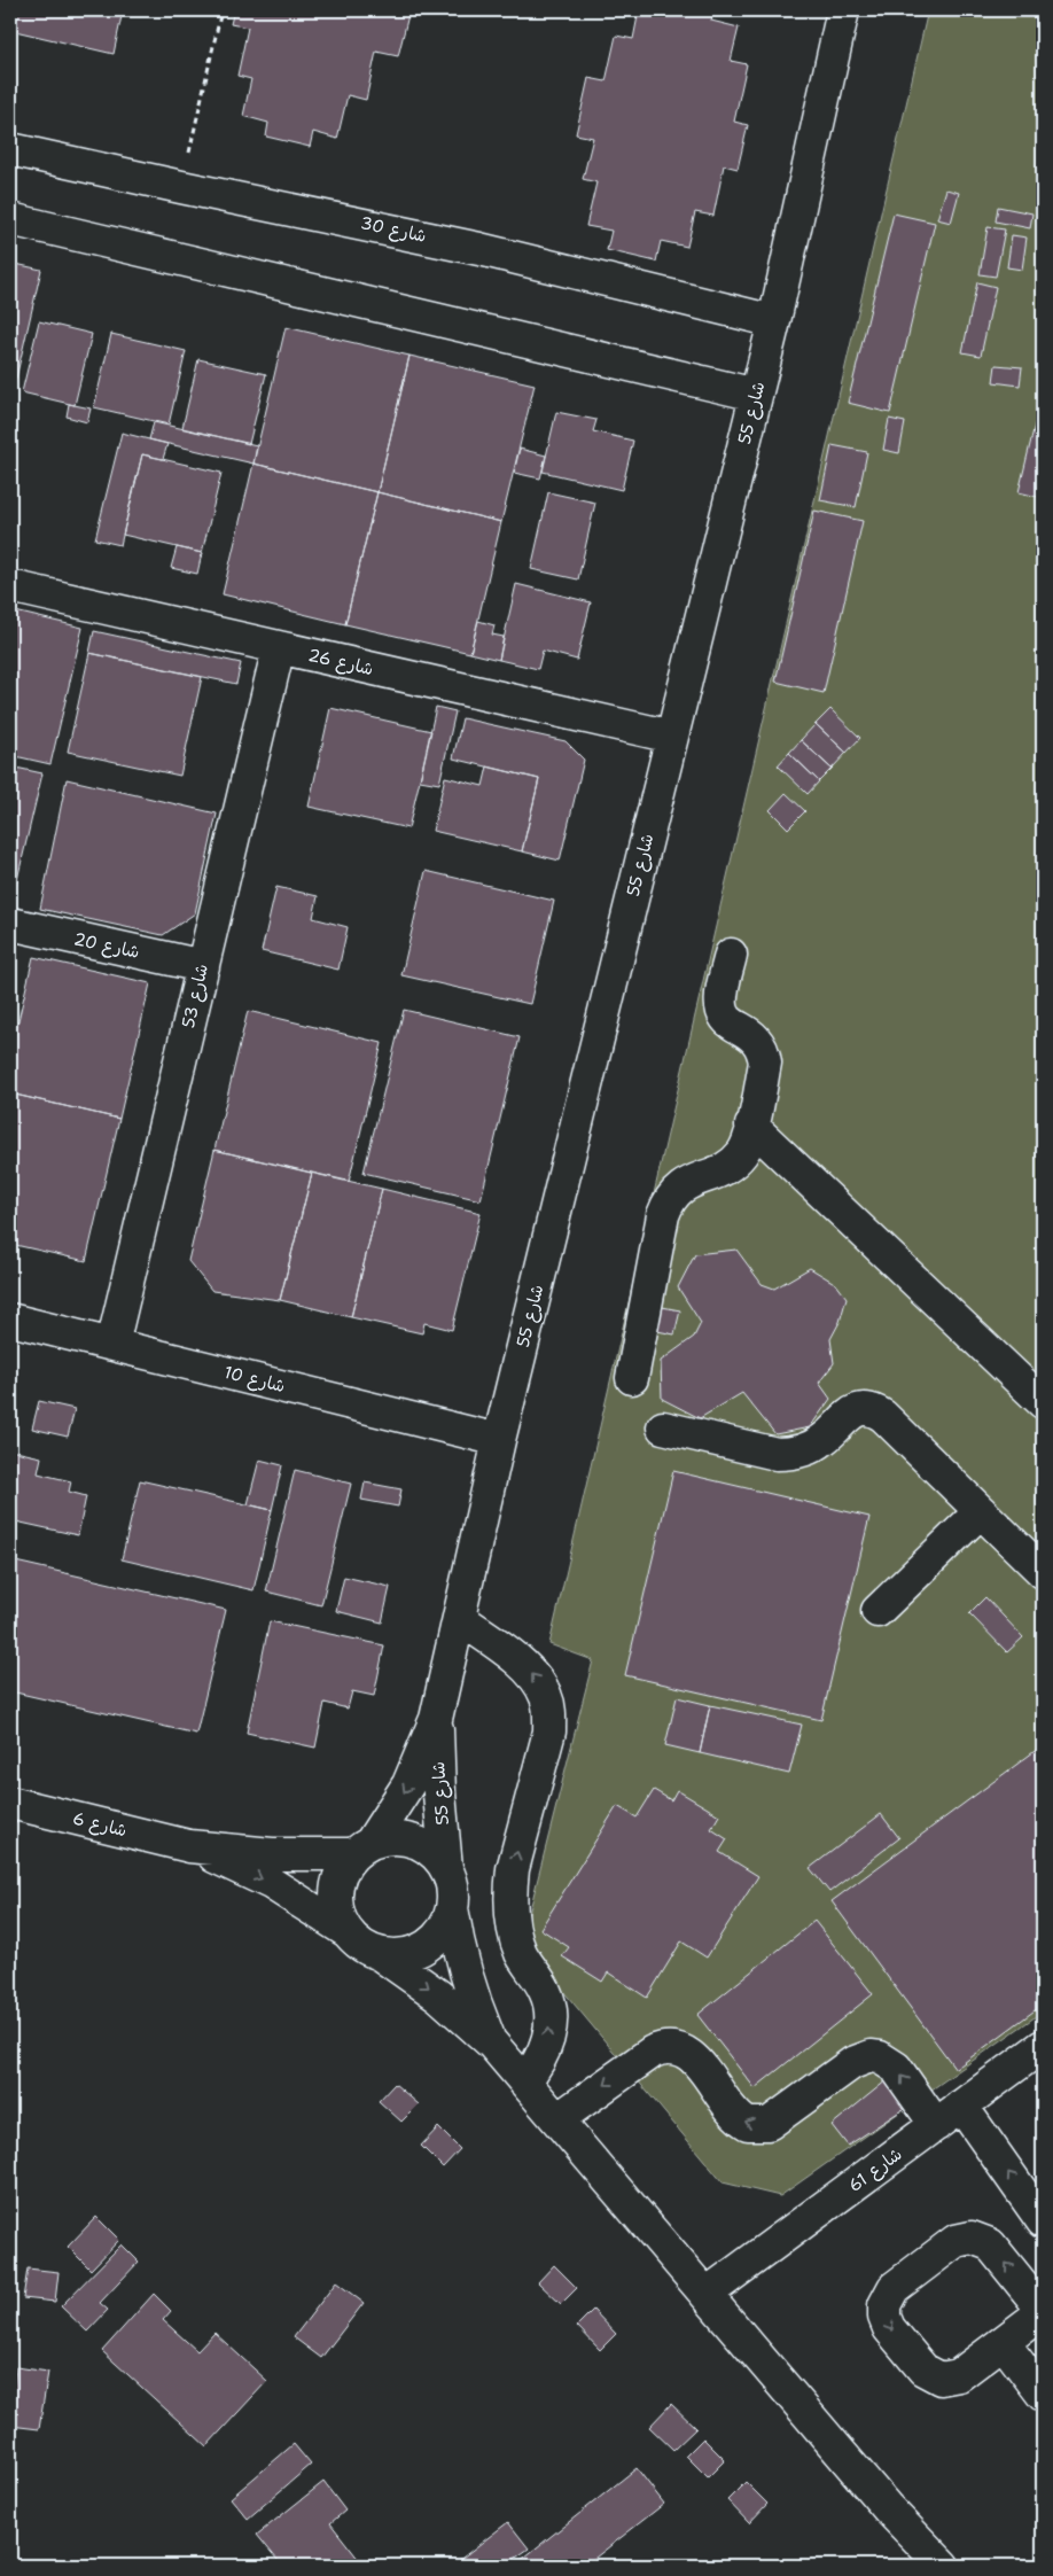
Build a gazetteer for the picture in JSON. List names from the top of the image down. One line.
{"streets":{"street":["شارع 30","شارع 55","شارع 26","شارع 20","شارع 53","شارع 10","شارع 6","شارع 61"]},"crossings":[["شارع 30","شارع 55"],["شارع 55","شارع 26"],["شارع 55","شارع 10"],["شارع 55","شارع 6"],["شارع 26","شارع 53"],["شارع 20","شارع 53"],["شارع 53","شارع 10"]]}
